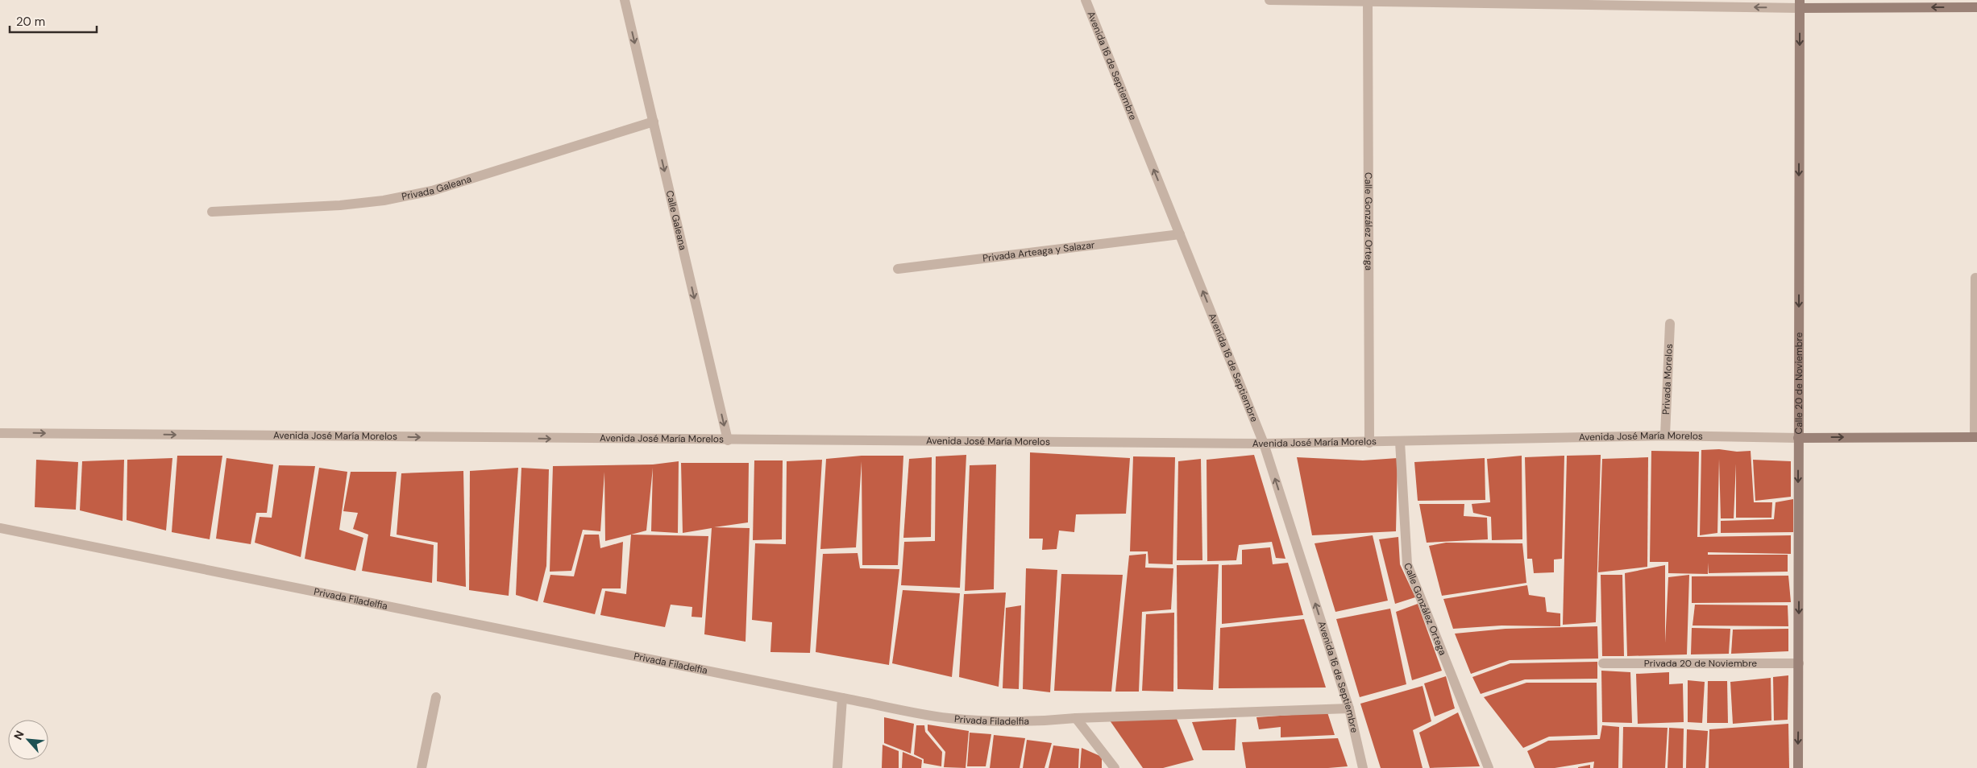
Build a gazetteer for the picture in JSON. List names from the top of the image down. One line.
{"streets":{"main road":["Calle 20 de Noviembre","Avenida José María Morelos"],"street":["Avenida 16 de Septiembre","Privada Galeana","Calle Galeana","Calle González Ortega","Privada Arteaga y Salazar","Privada Morelos","Privada Filadelfia","Privada 20 de Noviembre"]},"crossings":[["Avenida 16 de Septiembre","Privada Arteaga y Salazar"],["Avenida 16 de Septiembre","Avenida José María Morelos"],["Avenida 16 de Septiembre","Privada Filadelfia"],["Privada Galeana","Calle Galeana"],["Calle Galeana","Avenida José María Morelos"],["Calle González Ortega","Avenida José María Morelos"],["Privada Morelos","Avenida José María Morelos"],["Calle 20 de Noviembre","Avenida José María Morelos"],["Calle 20 de Noviembre","Privada 20 de Noviembre"]],"one_way":["Avenida 16 de Septiembre","Calle Galeana","Calle 20 de Noviembre","Avenida José María Morelos"],"scale_bar":"20 m","north":"top left"}
